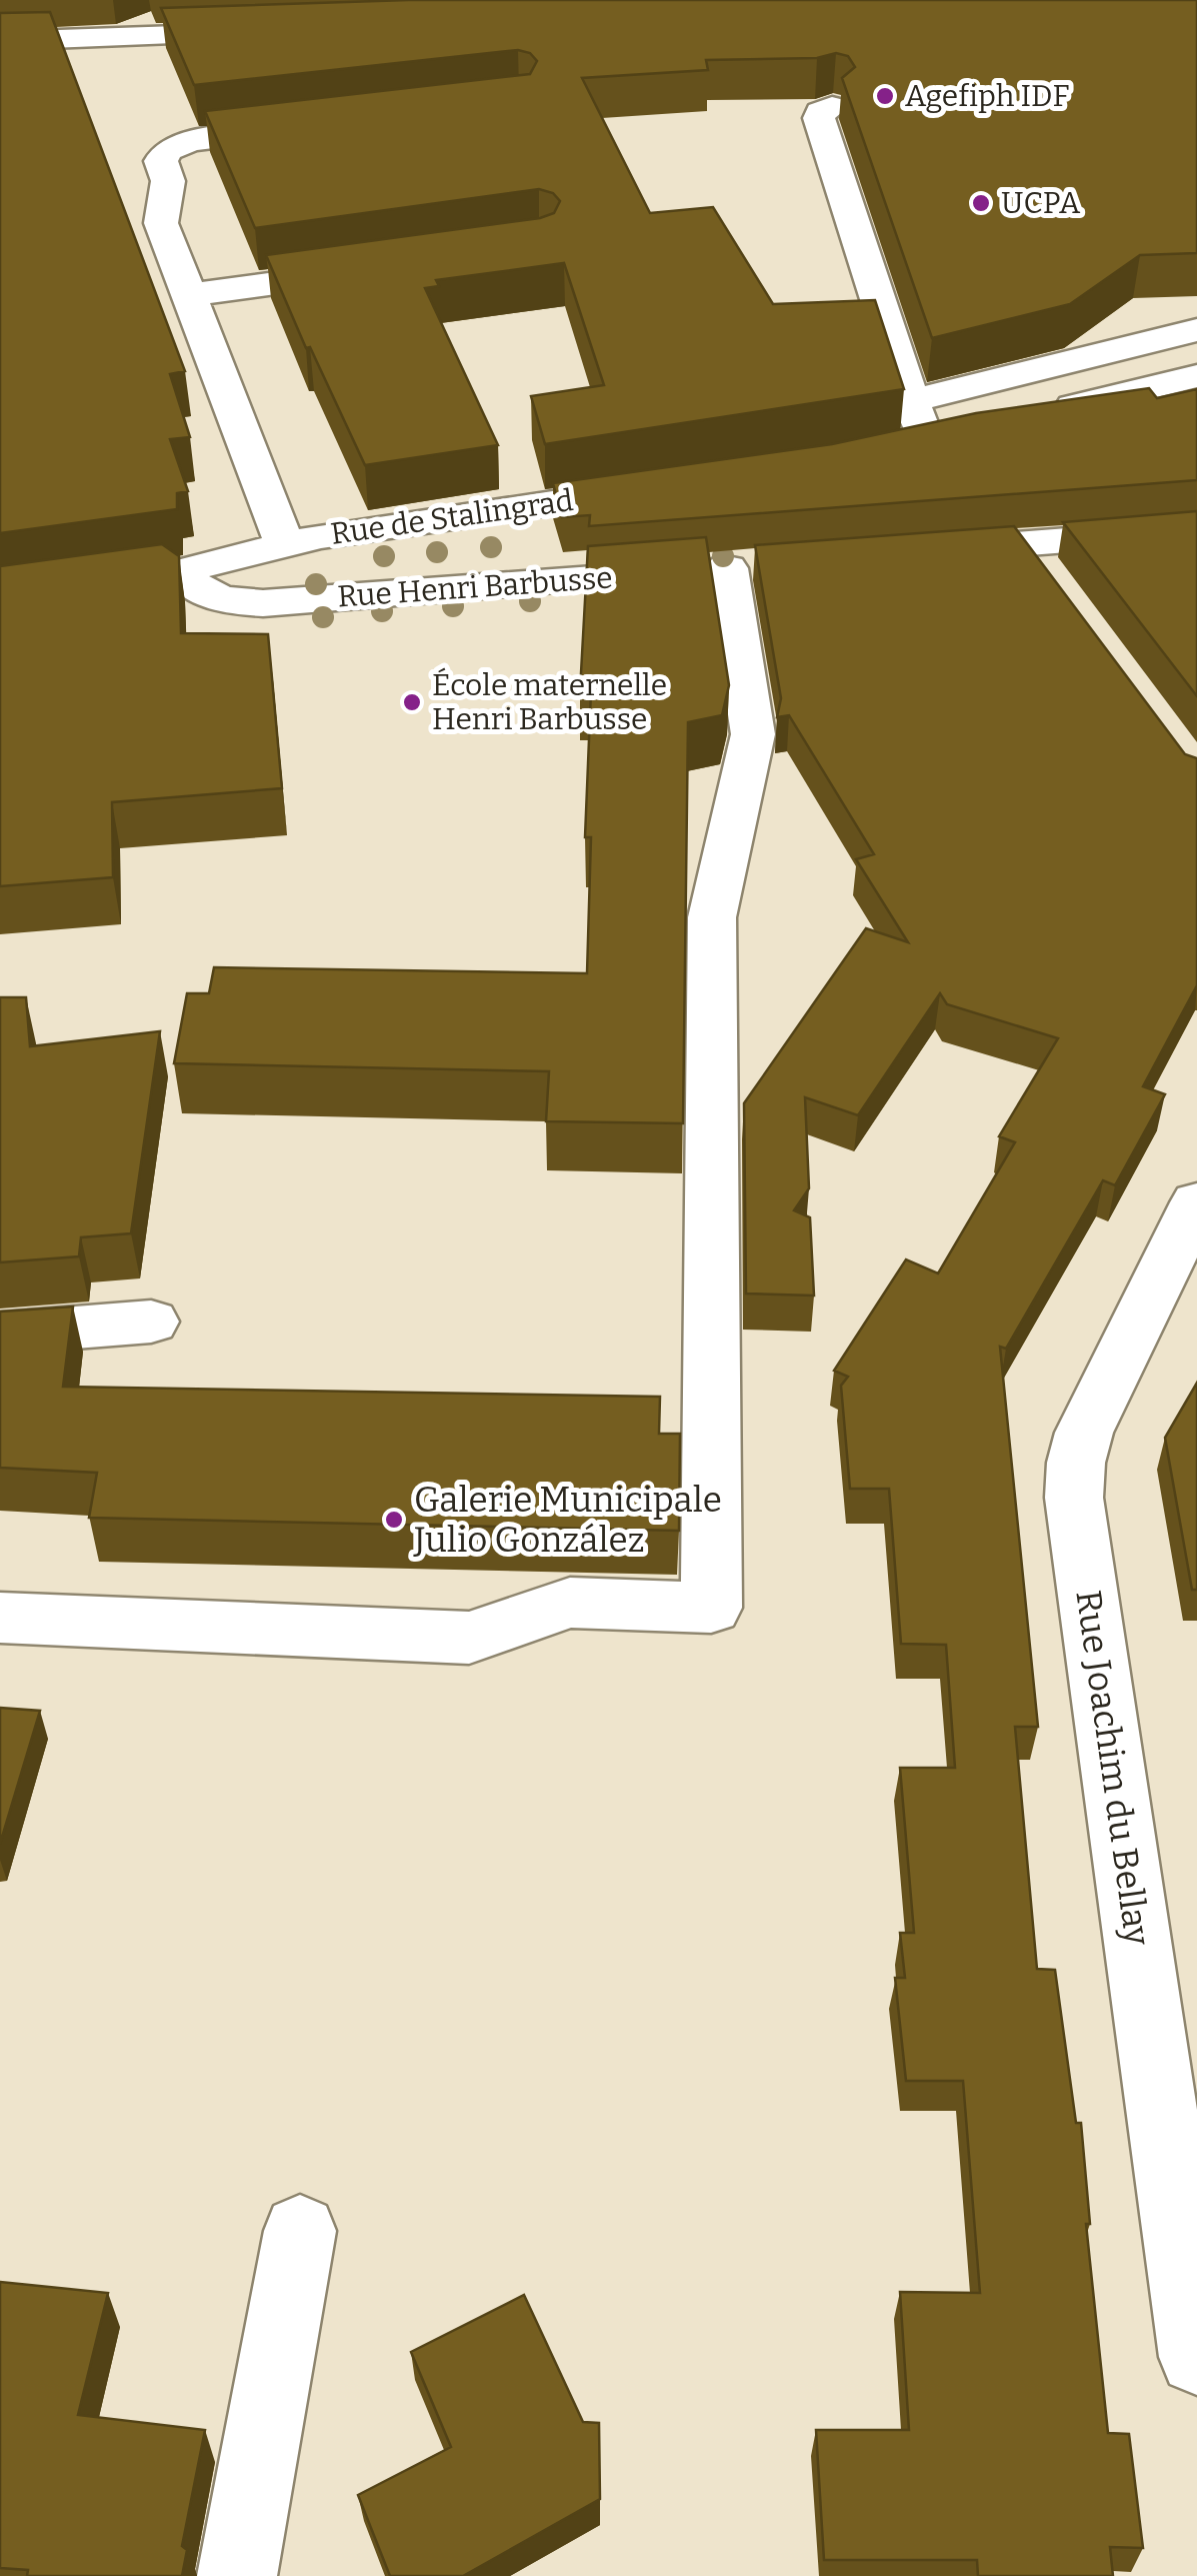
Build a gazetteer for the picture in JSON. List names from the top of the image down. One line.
{"streets":{"street":["Rue de Stalingrad","Rue Henri Barbusse","Rue Joachim du Bellay"]},"crossings":[["Rue de Stalingrad","Rue Henri Barbusse"]],"places":["Agefiph IDF","UCPA","École maternelle Henri Barbusse","Galerie Municipale Julio González"]}
